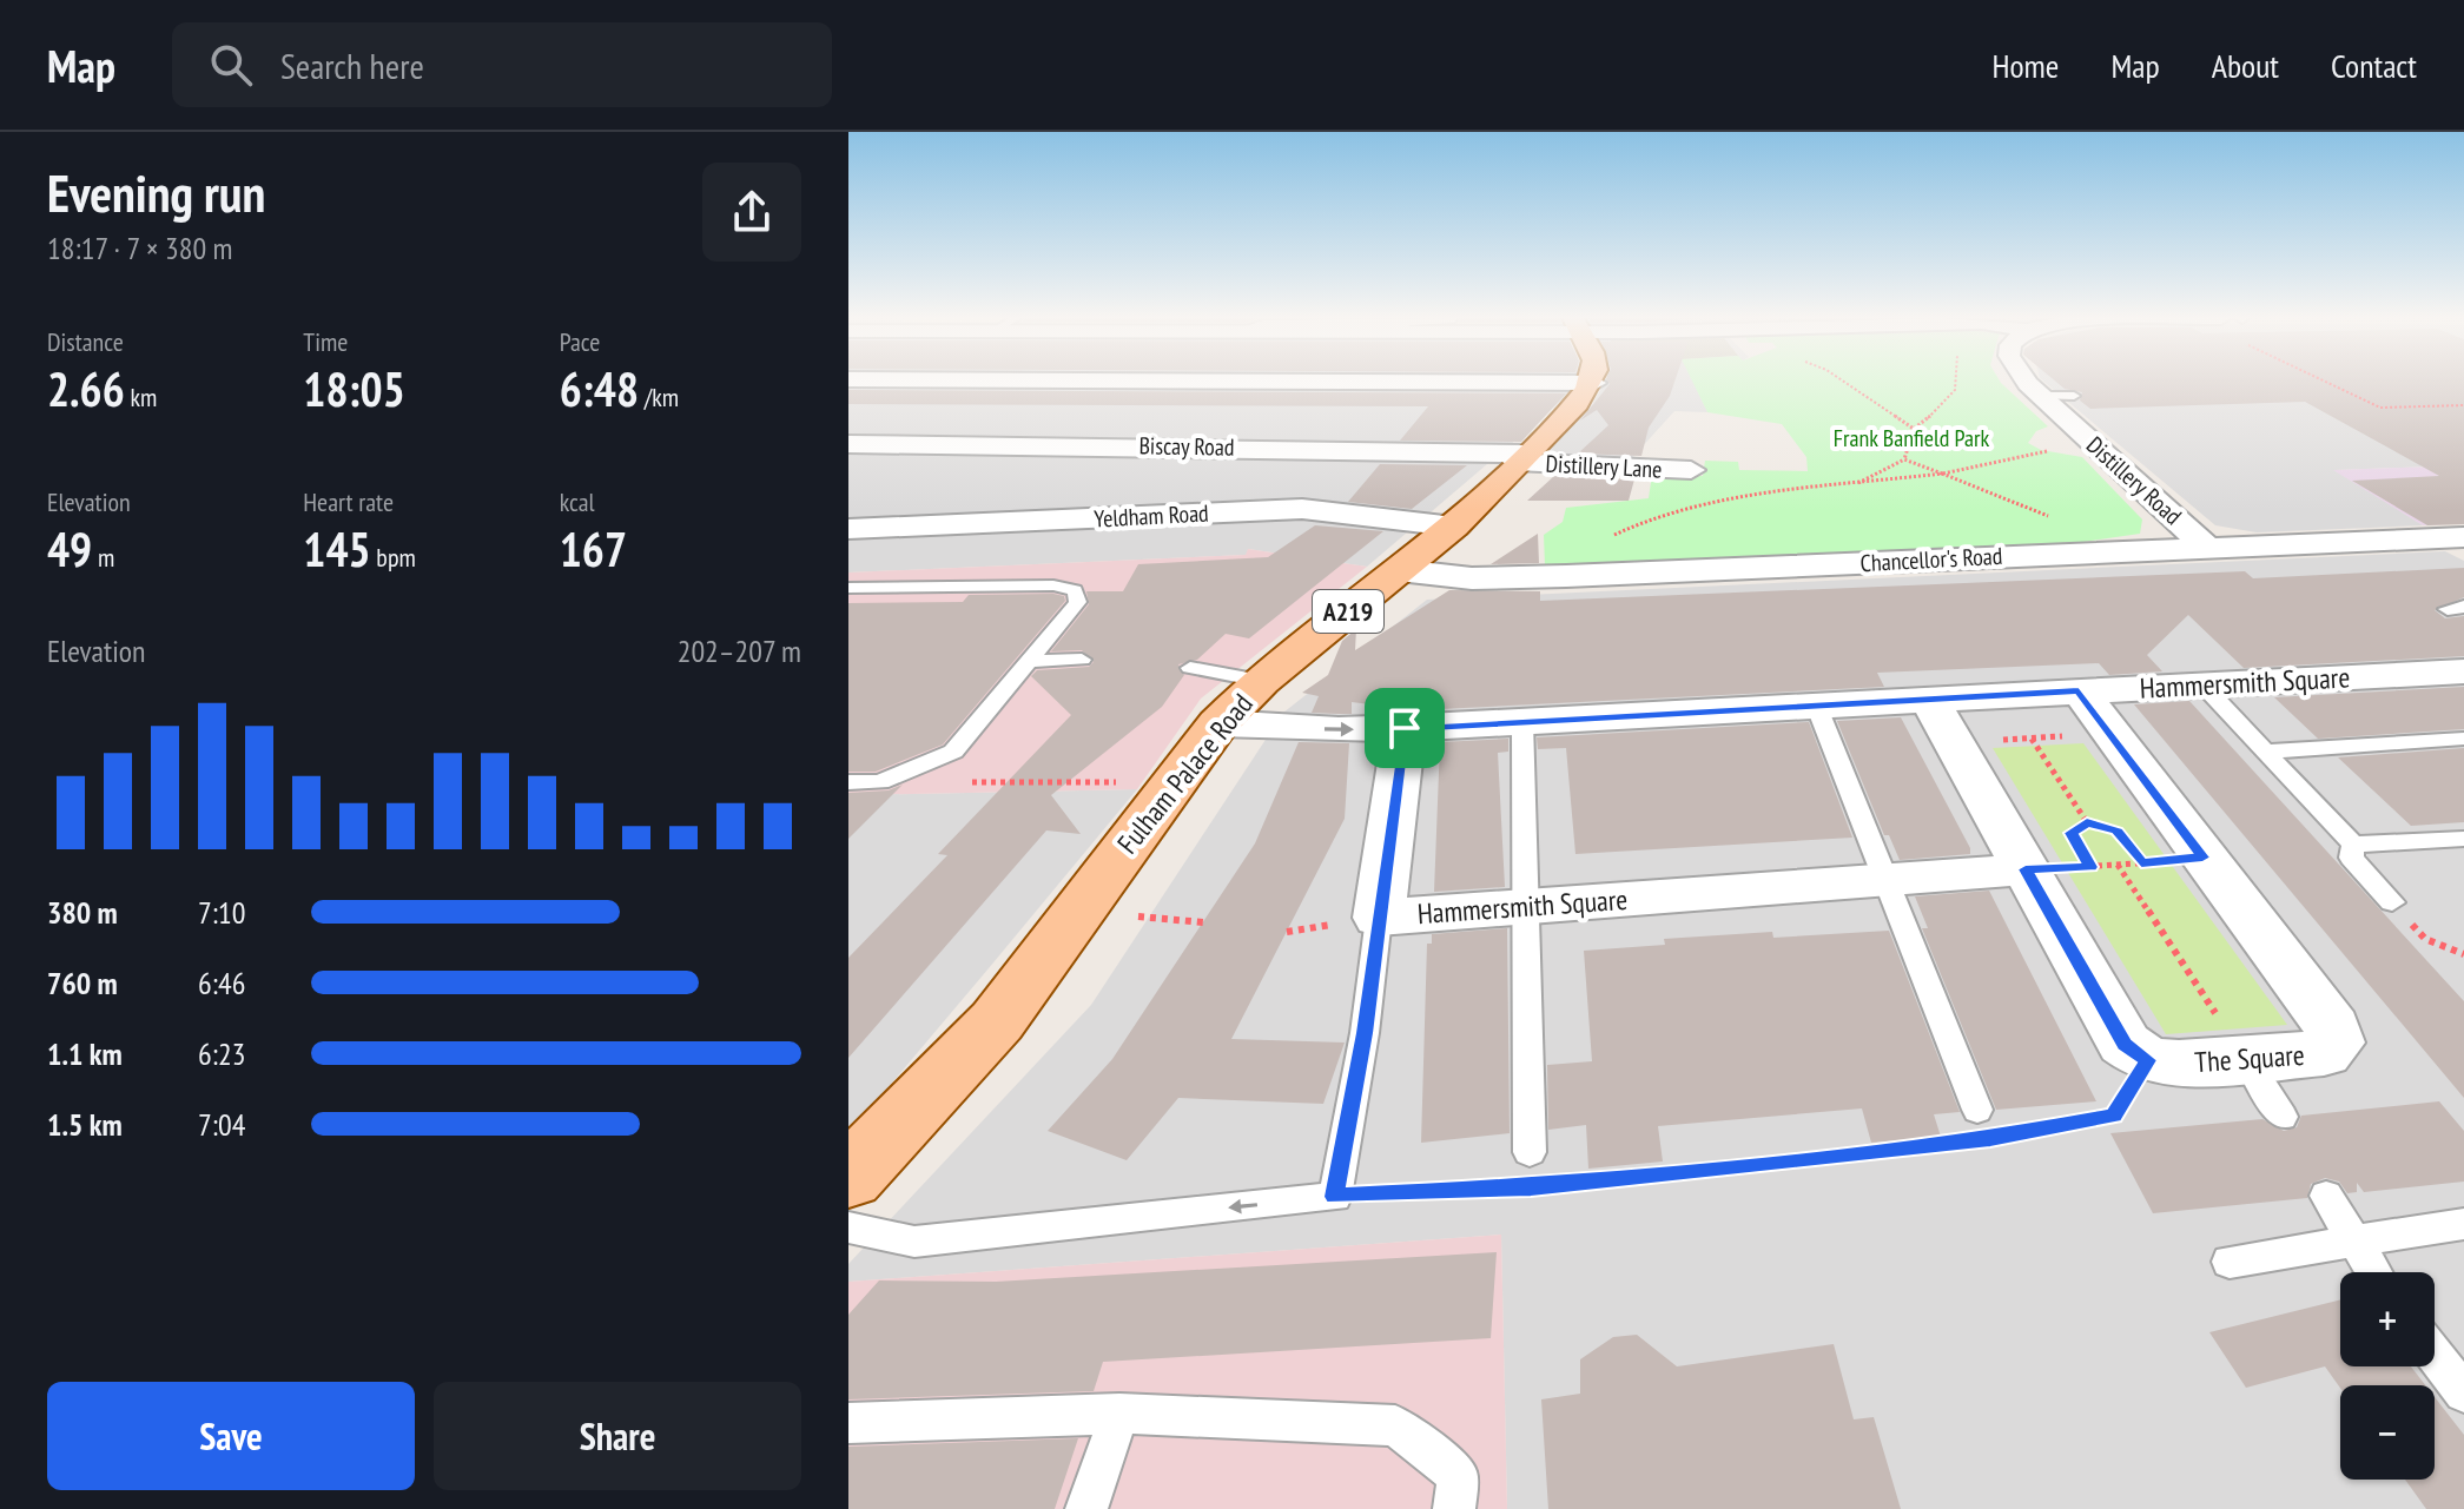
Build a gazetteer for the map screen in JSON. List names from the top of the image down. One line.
{"streets":{"main road":["A219","Fulham Palace Road"],"street":["Biscay Road","Distillery Lane","Distillery Road","Yeldham Road","Chancellor's Road","Hammersmith Square","The Square"]},"crossings":[["Biscay Road","Distillery Lane"],["Biscay Road","Fulham Palace Road"],["Distillery Lane","Fulham Palace Road"],["Distillery Road","Chancellor's Road"],["Yeldham Road","Fulham Palace Road"],["Chancellor's Road","Fulham Palace Road"],["Hammersmith Square","Fulham Palace Road"],["Hammersmith Square","The Square"]],"parks":["Frank Banfield Park"],"page":{"header":"Map","search":"Search here","nav":["Home","Map","About","Contact"],"heading":["Evening run","18:17 · 7 × 380 m"],"stats":[["Distance","2.66 km"],["Time","18:05"],["Pace","6:48 /km"],["Elevation","49 m"],["Heart rate","145 bpm"],["kcal","167"]],"chart":["Elevation","202–207 m"],"list":[{"name":"380 m","note":"7:10"},{"name":"760 m","note":"6:46"},{"name":"1.1 km","note":"6:23"},{"name":"1.5 km","note":"7:04"}],"map_buttons":["+","−"],"buttons":["Save","Share"]}}
